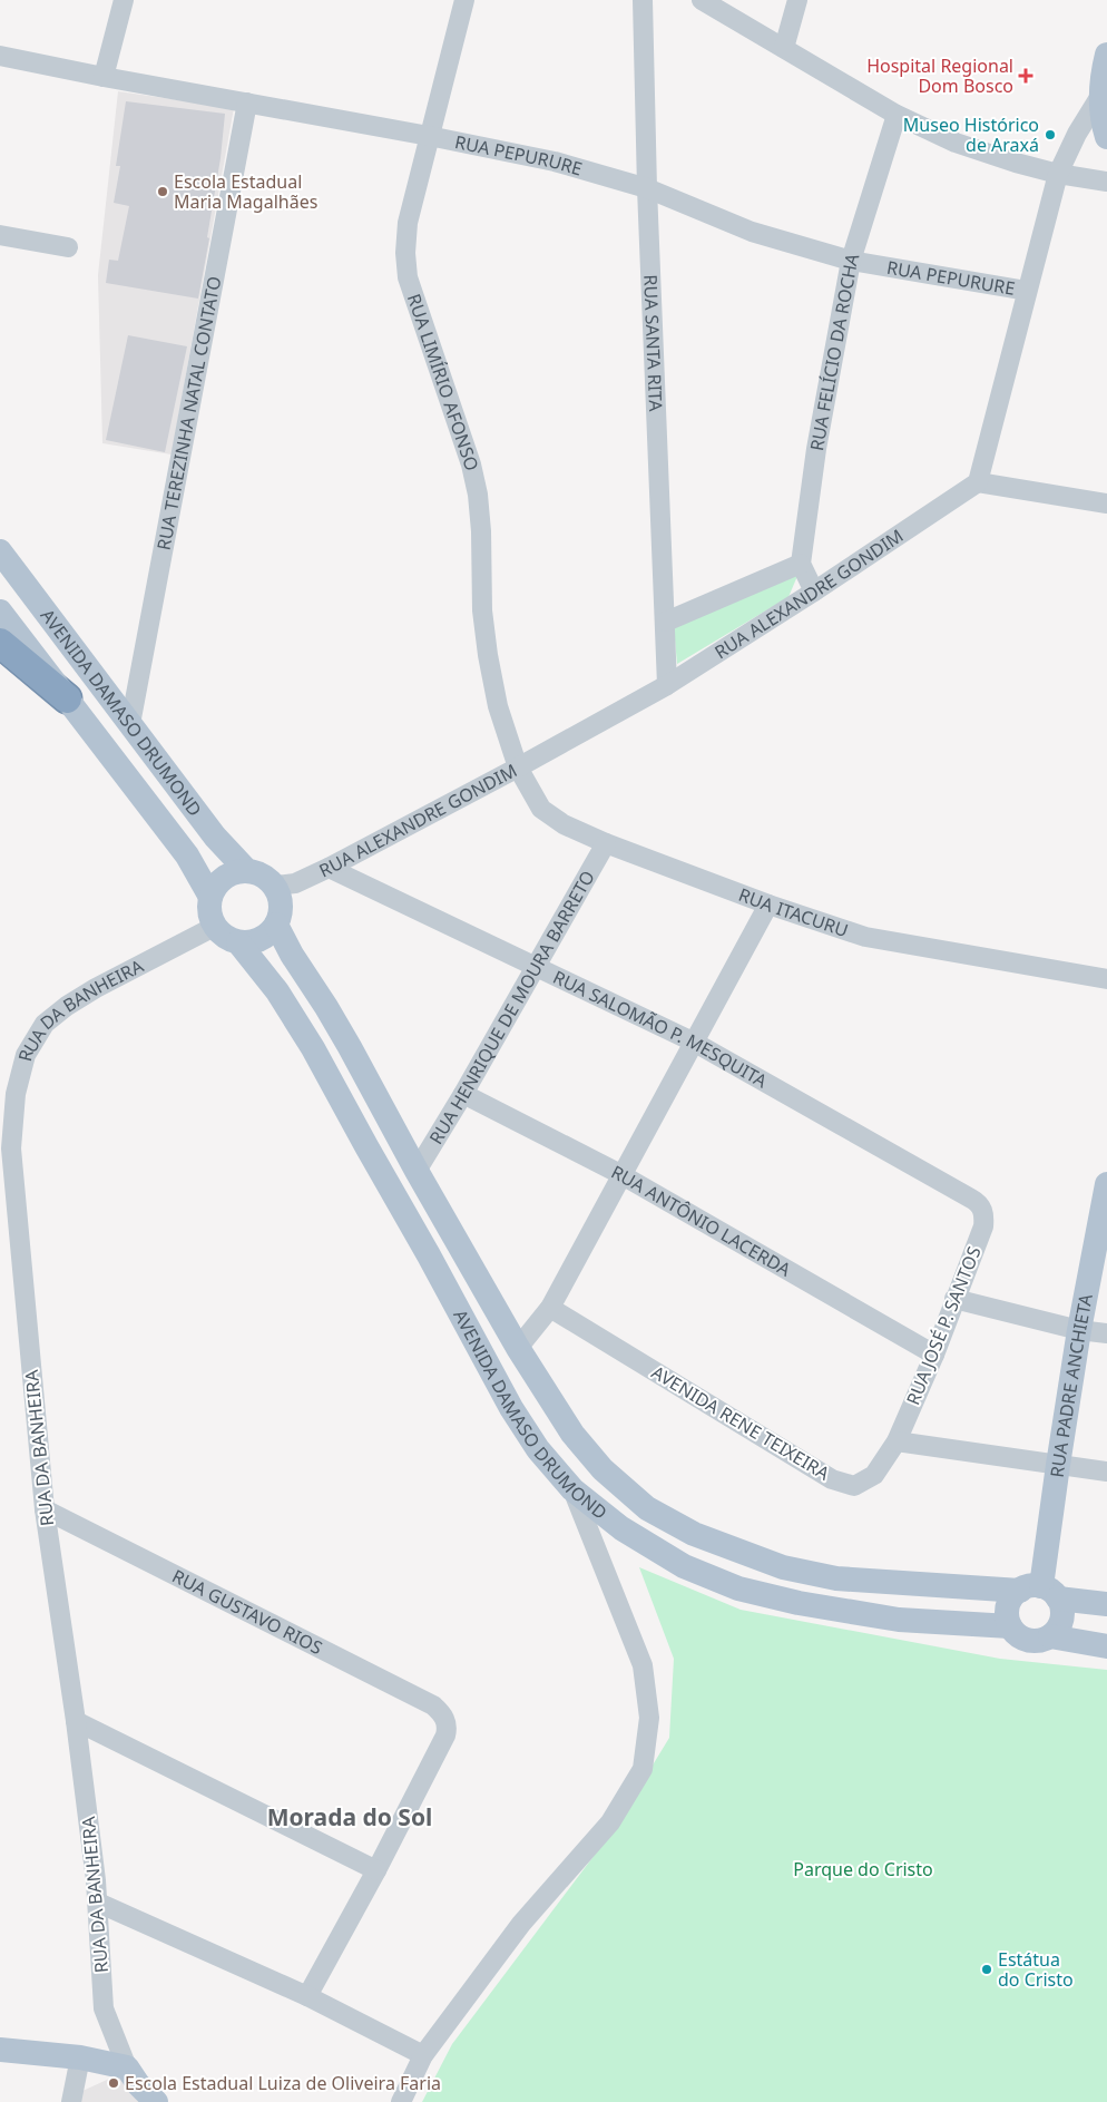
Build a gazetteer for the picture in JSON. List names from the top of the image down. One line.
{"streets":{"main road":["AVENIDA DAMASO DRUMOND","RUA PADRE ANCHIETA"],"street":["RUA PEPURURE","RUA SANTA RITA","RUA FELÍCIO DA ROCHA","RUA LIMÍRIO AFONSO","RUA TEREZINHA NATAL CONTATO","RUA ALEXANDRE GONDIM","RUA ITACURU","RUA HENRIQUE DE MOURA BARRETO","RUA DA BANHEIRA","RUA SALOMÃO P. MESQUITA","RUA ANTÔNIO LACERDA","RUA JOSÉ P. SANTOS","AVENIDA RENE TEIXEIRA","RUA GUSTAVO RIOS"]},"crossings":[["RUA PEPURURE","RUA SANTA RITA"],["RUA PEPURURE","RUA FELÍCIO DA ROCHA"],["RUA PEPURURE","RUA LIMÍRIO AFONSO"],["RUA PEPURURE","RUA TEREZINHA NATAL CONTATO"],["RUA SANTA RITA","RUA ALEXANDRE GONDIM"],["RUA LIMÍRIO AFONSO","RUA ALEXANDRE GONDIM"],["RUA LIMÍRIO AFONSO","RUA ITACURU"],["RUA TEREZINHA NATAL CONTATO","AVENIDA DAMASO DRUMOND"],["RUA ALEXANDRE GONDIM","AVENIDA DAMASO DRUMOND"],["RUA ALEXANDRE GONDIM","RUA ITACURU"],["RUA ALEXANDRE GONDIM","RUA DA BANHEIRA"],["RUA ALEXANDRE GONDIM","RUA SALOMÃO P. MESQUITA"],["AVENIDA DAMASO DRUMOND","RUA HENRIQUE DE MOURA BARRETO"],["AVENIDA DAMASO DRUMOND","RUA DA BANHEIRA"],["AVENIDA DAMASO DRUMOND","RUA PADRE ANCHIETA"],["RUA ITACURU","RUA HENRIQUE DE MOURA BARRETO"],["RUA HENRIQUE DE MOURA BARRETO","RUA SALOMÃO P. MESQUITA"],["RUA HENRIQUE DE MOURA BARRETO","RUA ANTÔNIO LACERDA"],["RUA DA BANHEIRA","RUA GUSTAVO RIOS"],["RUA SALOMÃO P. MESQUITA","RUA JOSÉ P. SANTOS"],["RUA ANTÔNIO LACERDA","RUA JOSÉ P. SANTOS"],["RUA JOSÉ P. SANTOS","AVENIDA RENE TEIXEIRA"]],"districts":["Morada do Sol"],"parks":["Parque do Cristo"],"places":{"health":["Hospital Regional Dom Bosco"],"other":["Museo Histórico de Araxá","Escola Estadual Maria Magalhães","Estátua do Cristo","Escola Estadual Luiza de Oliveira Faria"]}}
